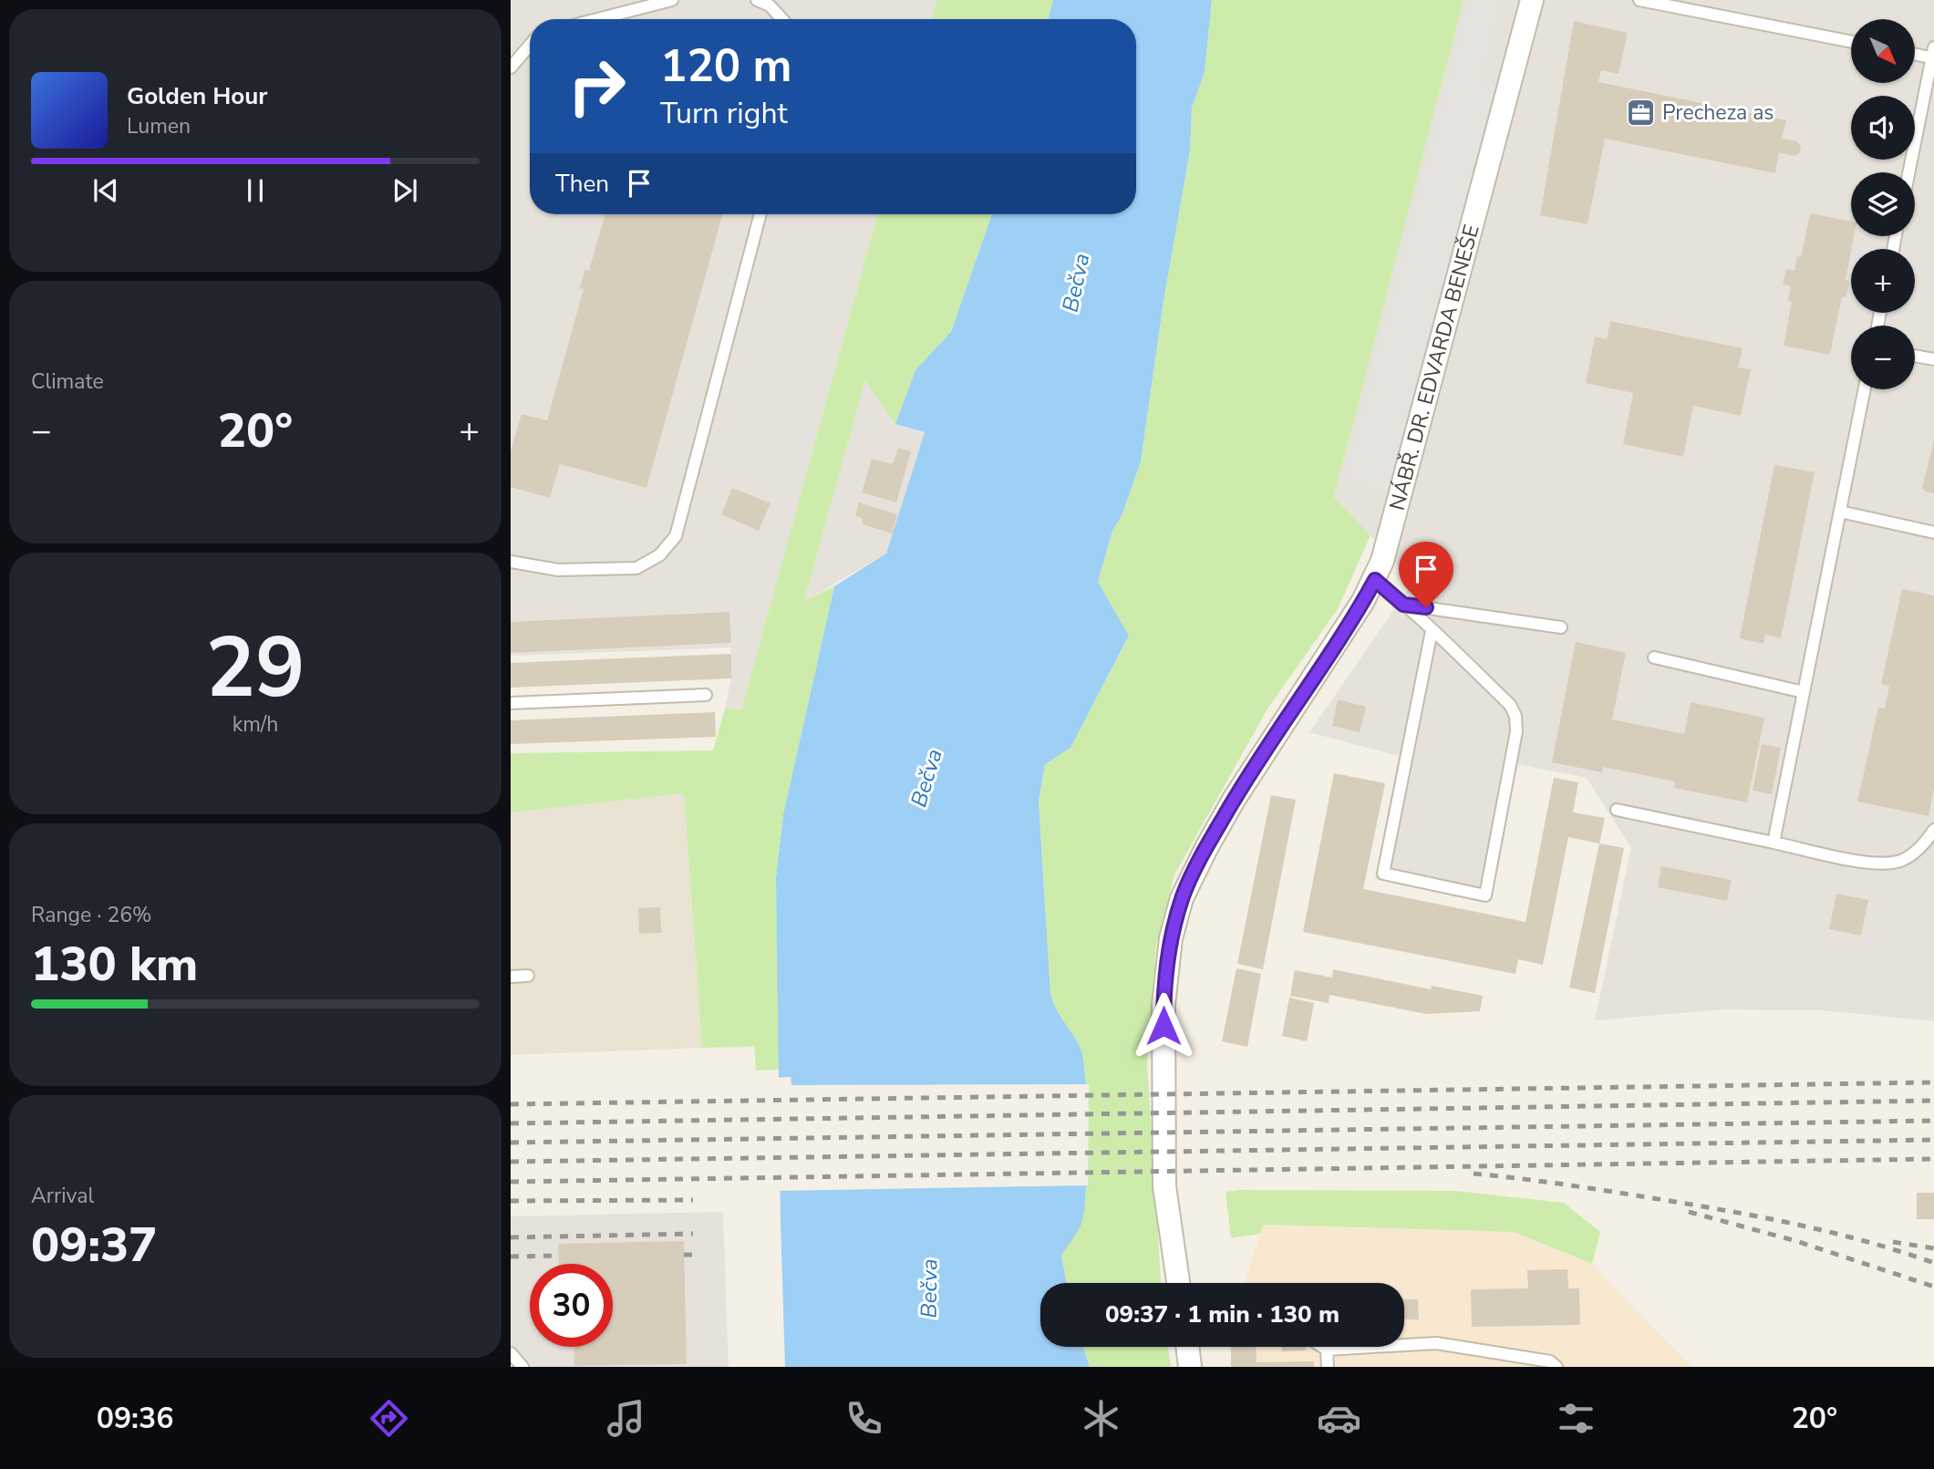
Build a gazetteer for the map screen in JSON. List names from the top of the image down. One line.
{"streets":{"street":["NÁBŘ. DR. EDVARDA BENEŠE"]},"water":["Bečva"],"places":{"office":["Precheza as"]},"north":"bottom right","page":{"map_buttons":["+","−"],"turn":["120 m","Turn right"],"song":["Golden Hour","Lumen"],"then":"Then","tile":["Climate",["29","km/h"],["Range · 26%","130 km"],["Arrival","09:37"]],"heat":["−","20°","+"],"limit":"30","trip":"09:37 · 1 min · 130 m","tabs":["09:36","20°"]}}
